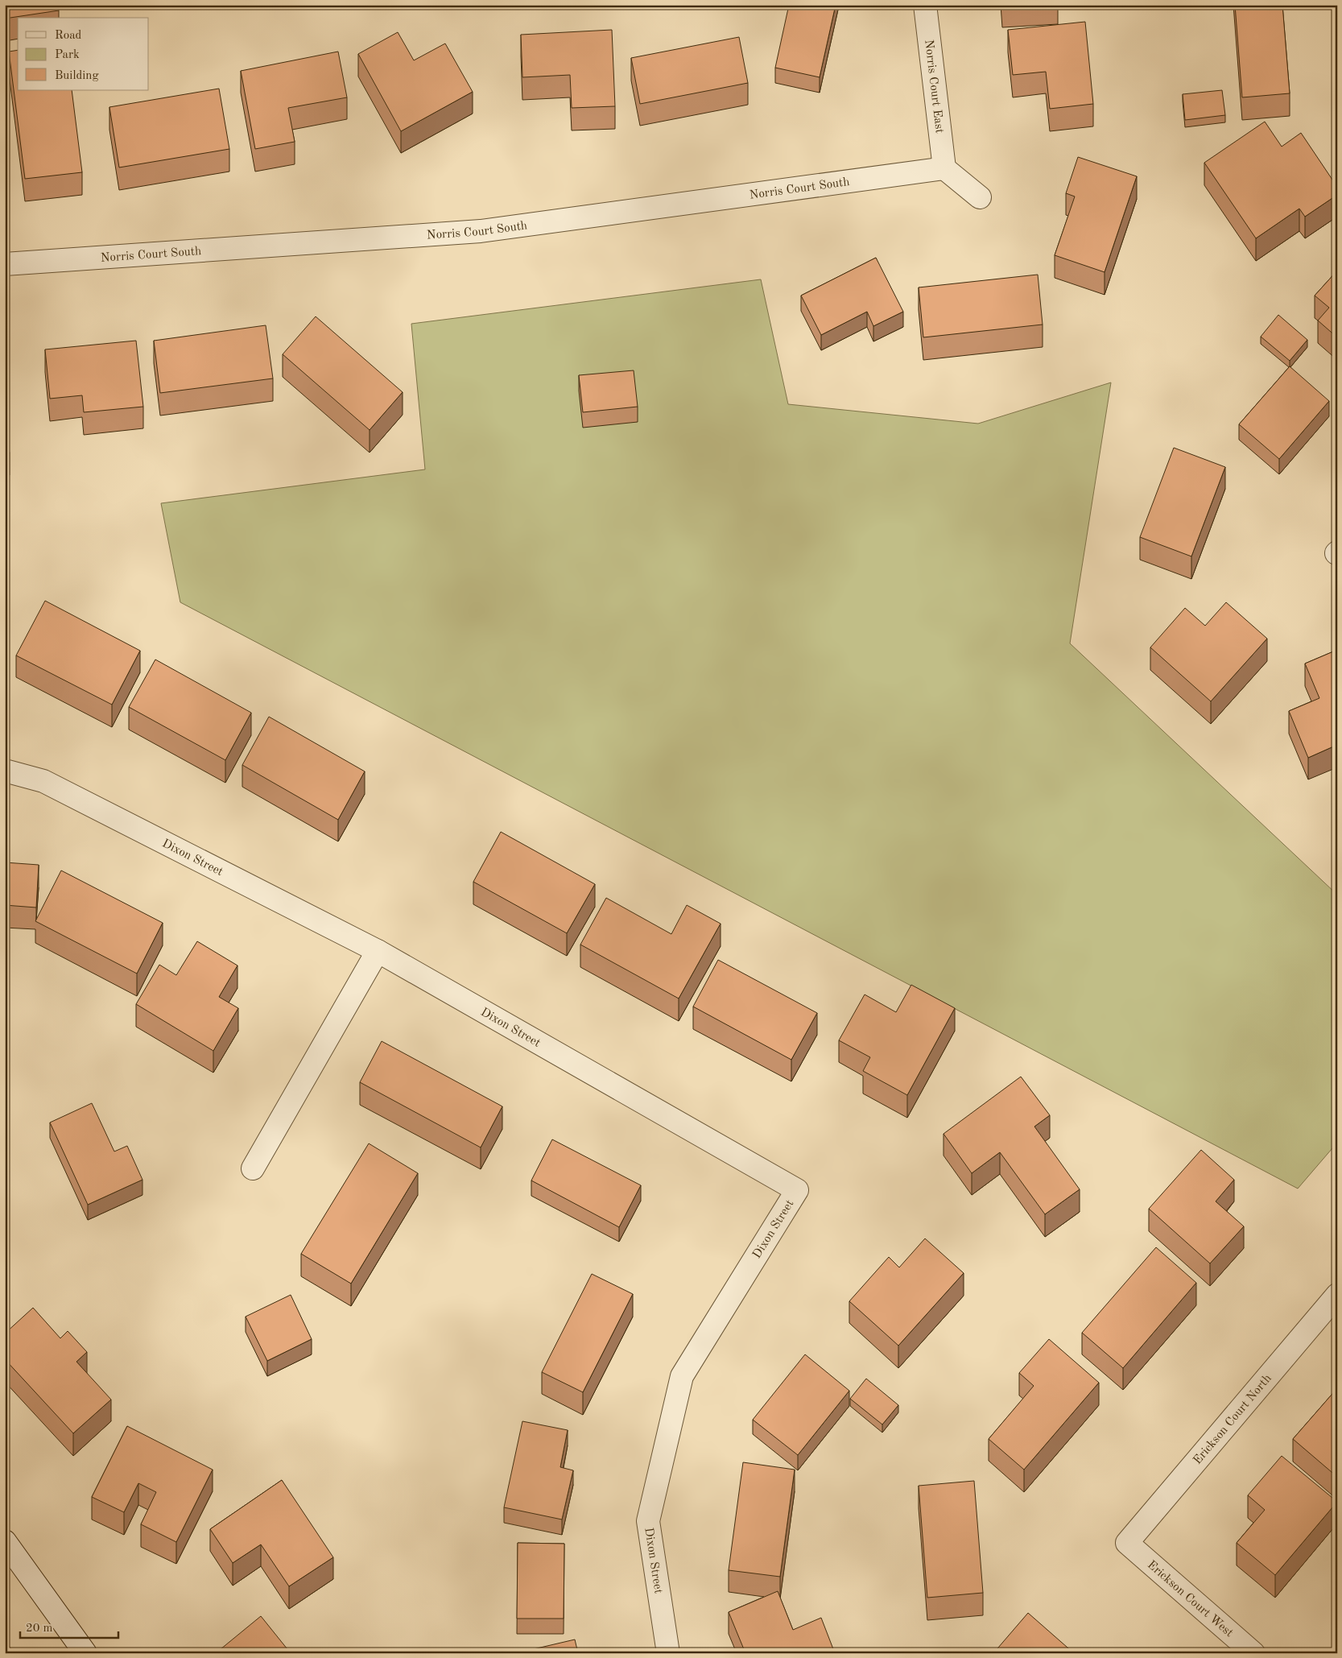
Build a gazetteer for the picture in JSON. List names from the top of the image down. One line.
{"streets":{"street":["Norris Court East","Norris Court South","Dixon Street","Erickson Court North","Erickson Court West"]},"crossings":[["Norris Court East","Norris Court South"],["Erickson Court North","Erickson Court West"]],"legend":["Road","Park","Building"],"scale_bar":"20 m"}
